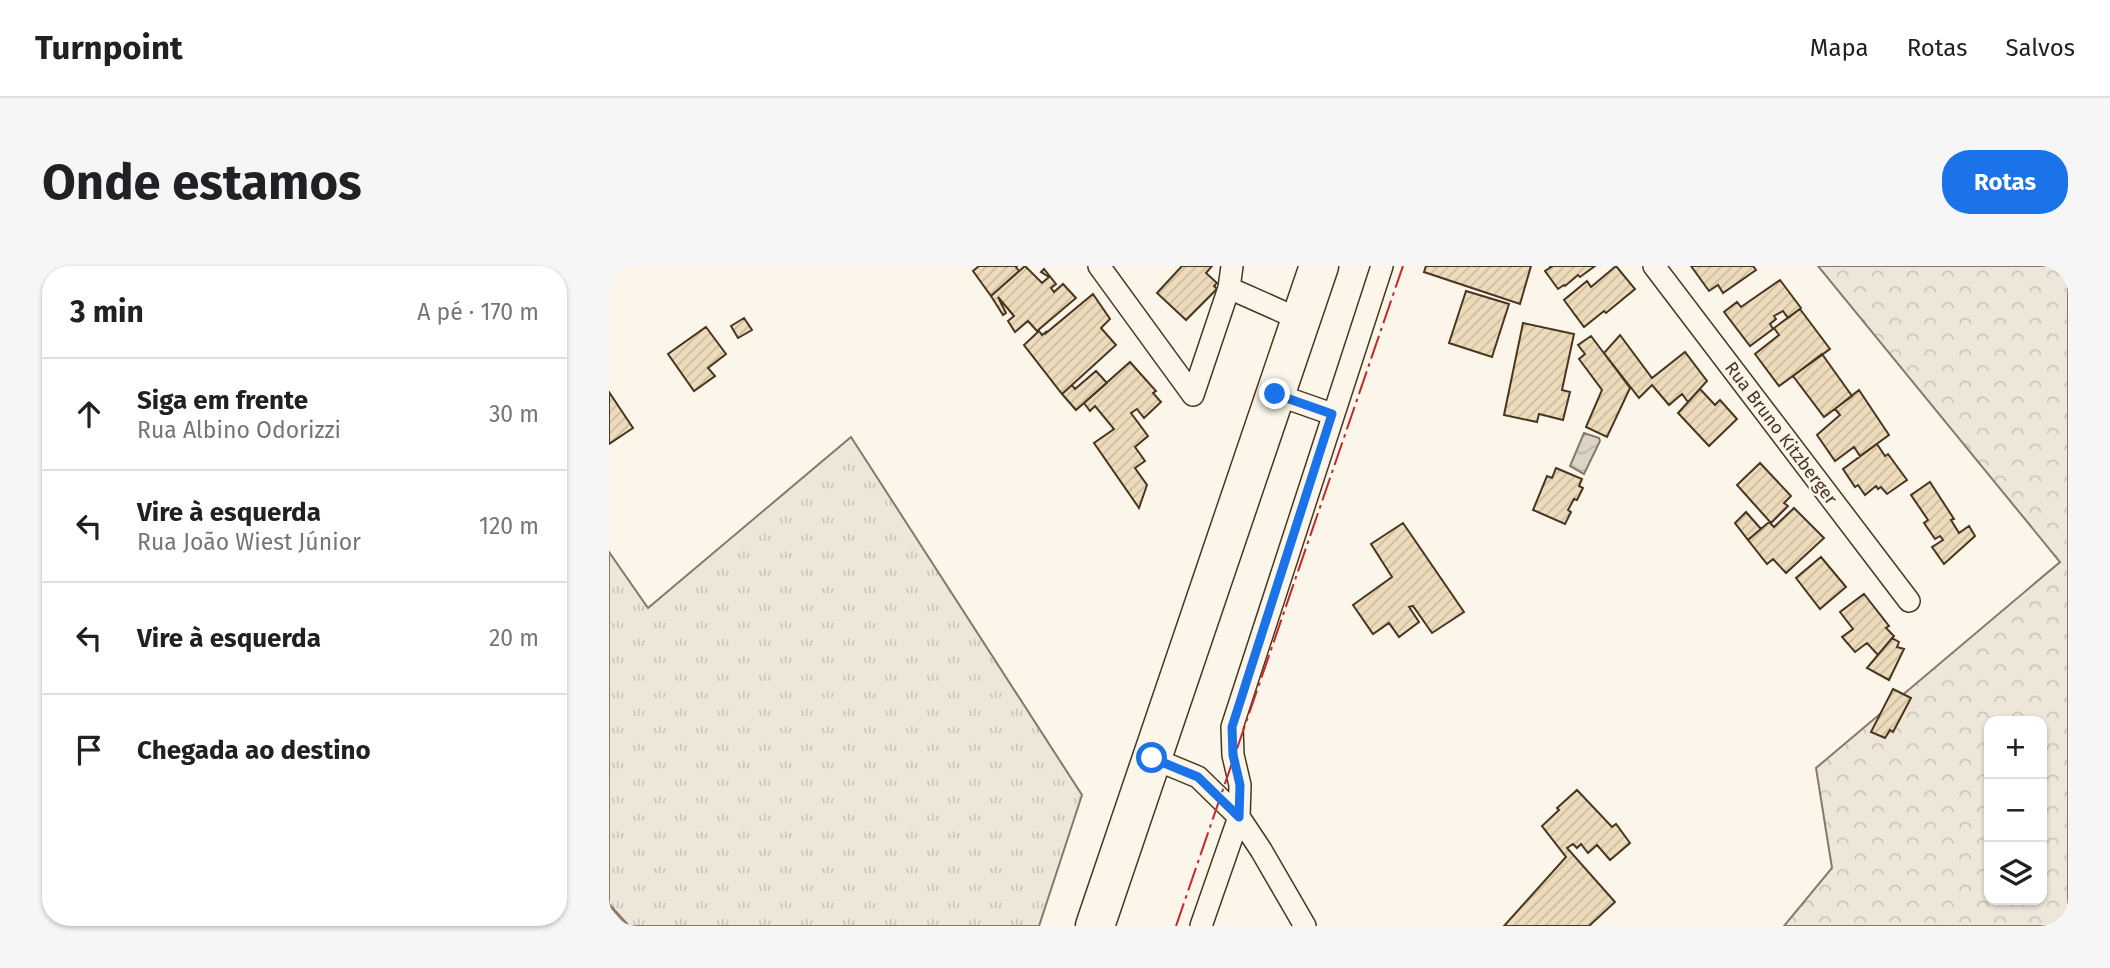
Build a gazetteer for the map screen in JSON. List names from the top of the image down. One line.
{"streets":{"street":["Rua Bruno Kitzberger"]},"page":{"header":"Turnpoint","nav":["Mapa","Rotas","Salvos"],"buttons":"Rotas","title":"Onde estamos","heading":["3 min","A pé · 170 m"],"list":[["Siga em frente","Rua Albino Odorizzi","30 m"],["Vire à esquerda","Rua João Wiest Júnior","120 m"],["Vire à esquerda","20 m"],"Chegada ao destino"],"map_buttons":["+","−"]}}
